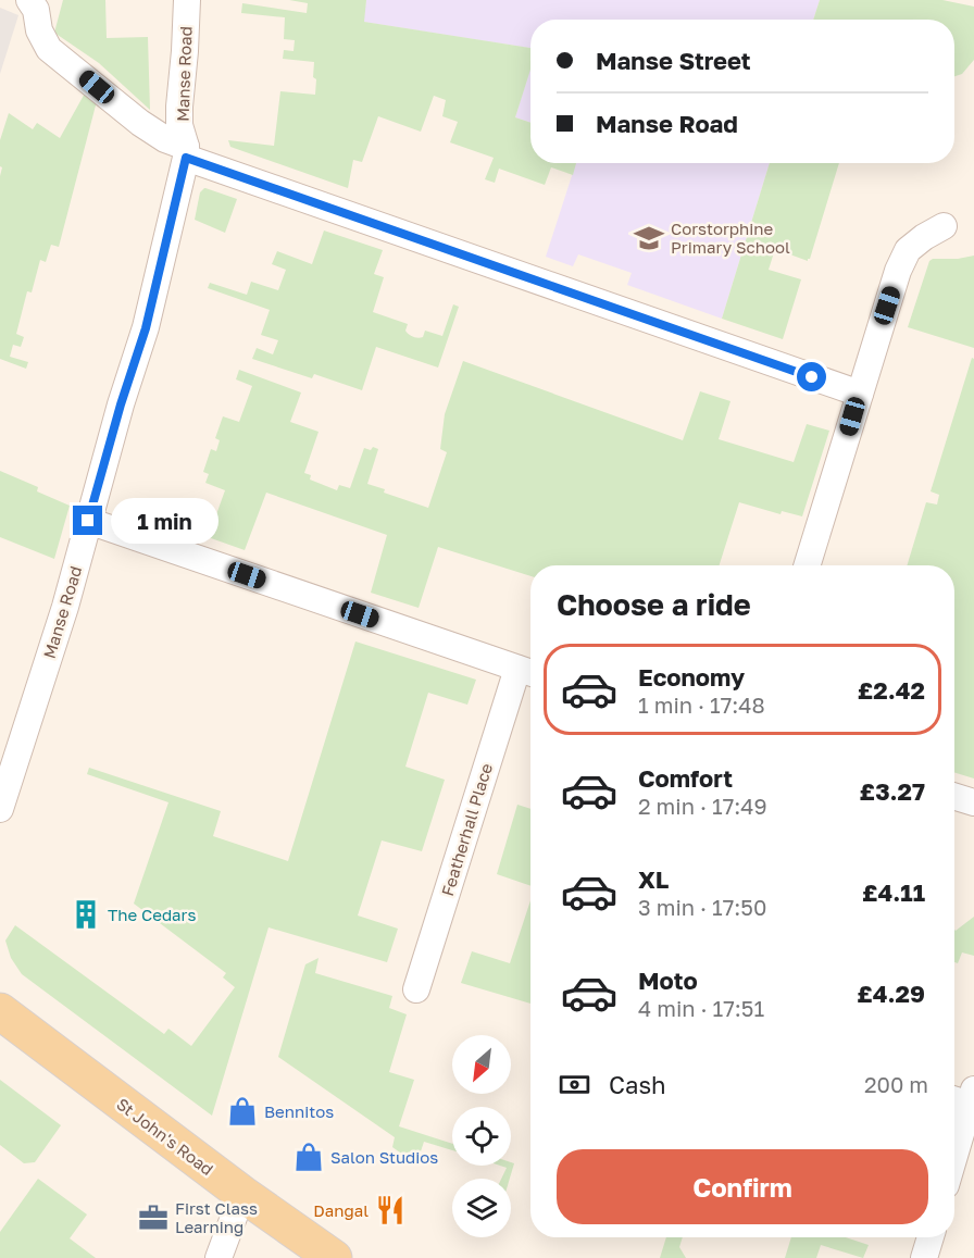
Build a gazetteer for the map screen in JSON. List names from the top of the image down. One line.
{"streets":{"main road":["St John's Road"],"street":["Manse Road","Featherhall Place"]},"places":{"school or university":["Corstorphine Primary School"],"building":["The Cedars"],"shop":["Bennitos","Salon Studios"],"restaurant":["Dangal"],"office":["First Class Learning"]},"north":"bottom left","page":{"banner":["Manse Street","Manse Road"],"bubble":"1 min","heading":"Choose a ride","list":[{"name":"Economy","note":"1 min · 17:48","value":"£2.42"},{"name":"Comfort","note":"2 min · 17:49","value":"£3.27"},{"name":"XL","note":"3 min · 17:50","value":"£4.11"},{"name":"Moto","note":"4 min · 17:51","value":"£4.29"}],"pay":["Cash","200 m"],"buttons":"Confirm"}}
